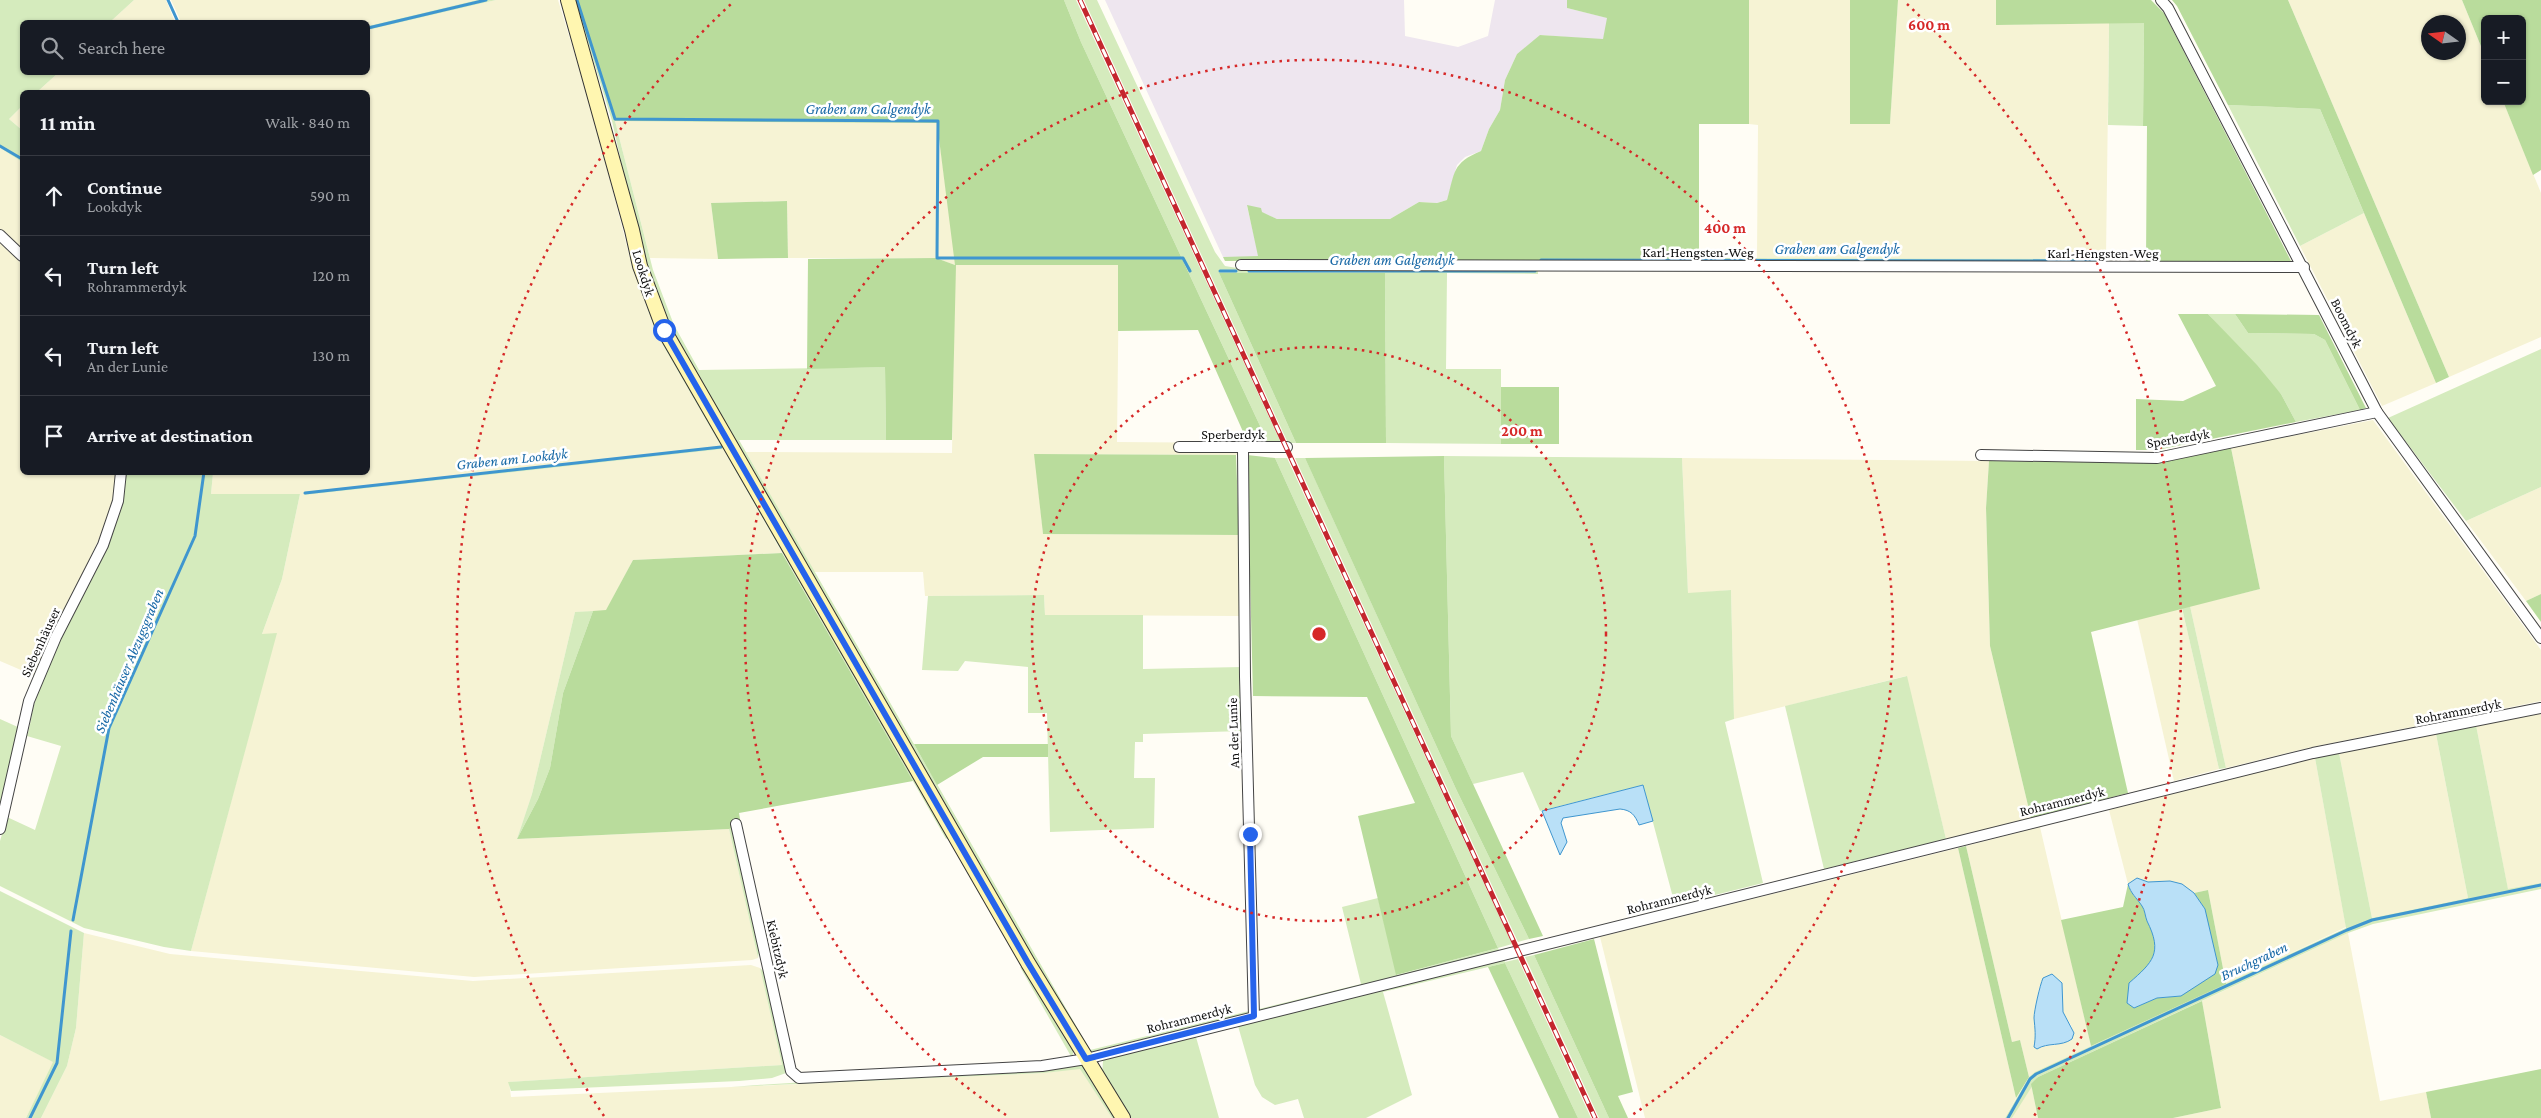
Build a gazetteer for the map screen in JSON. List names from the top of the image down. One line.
{"streets":{"street":["Karl-Hengsten-Weg","Lookdyk","Boomdyk","Sperberdyk","Siebenhäuser","Rohrammerdyk","An der Lunie","Kiebitzdyk"]},"crossings":[["Karl-Hengsten-Weg","Boomdyk"],["Lookdyk","Rohrammerdyk"],["Boomdyk","Sperberdyk"],["Sperberdyk","An der Lunie"],["Rohrammerdyk","An der Lunie"],["Rohrammerdyk","Kiebitzdyk"]],"water":["Graben am Galgendyk","Graben am Lookdyk","Siebenhäuser Abzugsgraben","Bruchgraben"],"north":"left","page":{"map_buttons":["+","−"],"search":"Search here","heading":["11 min","Walk · 840 m"],"list":[["Continue","Lookdyk","590 m"],["Turn left","Rohrammerdyk","120 m"],["Turn left","An der Lunie","130 m"],"Arrive at destination"]},"rings":["600 m","400 m","200 m"]}
